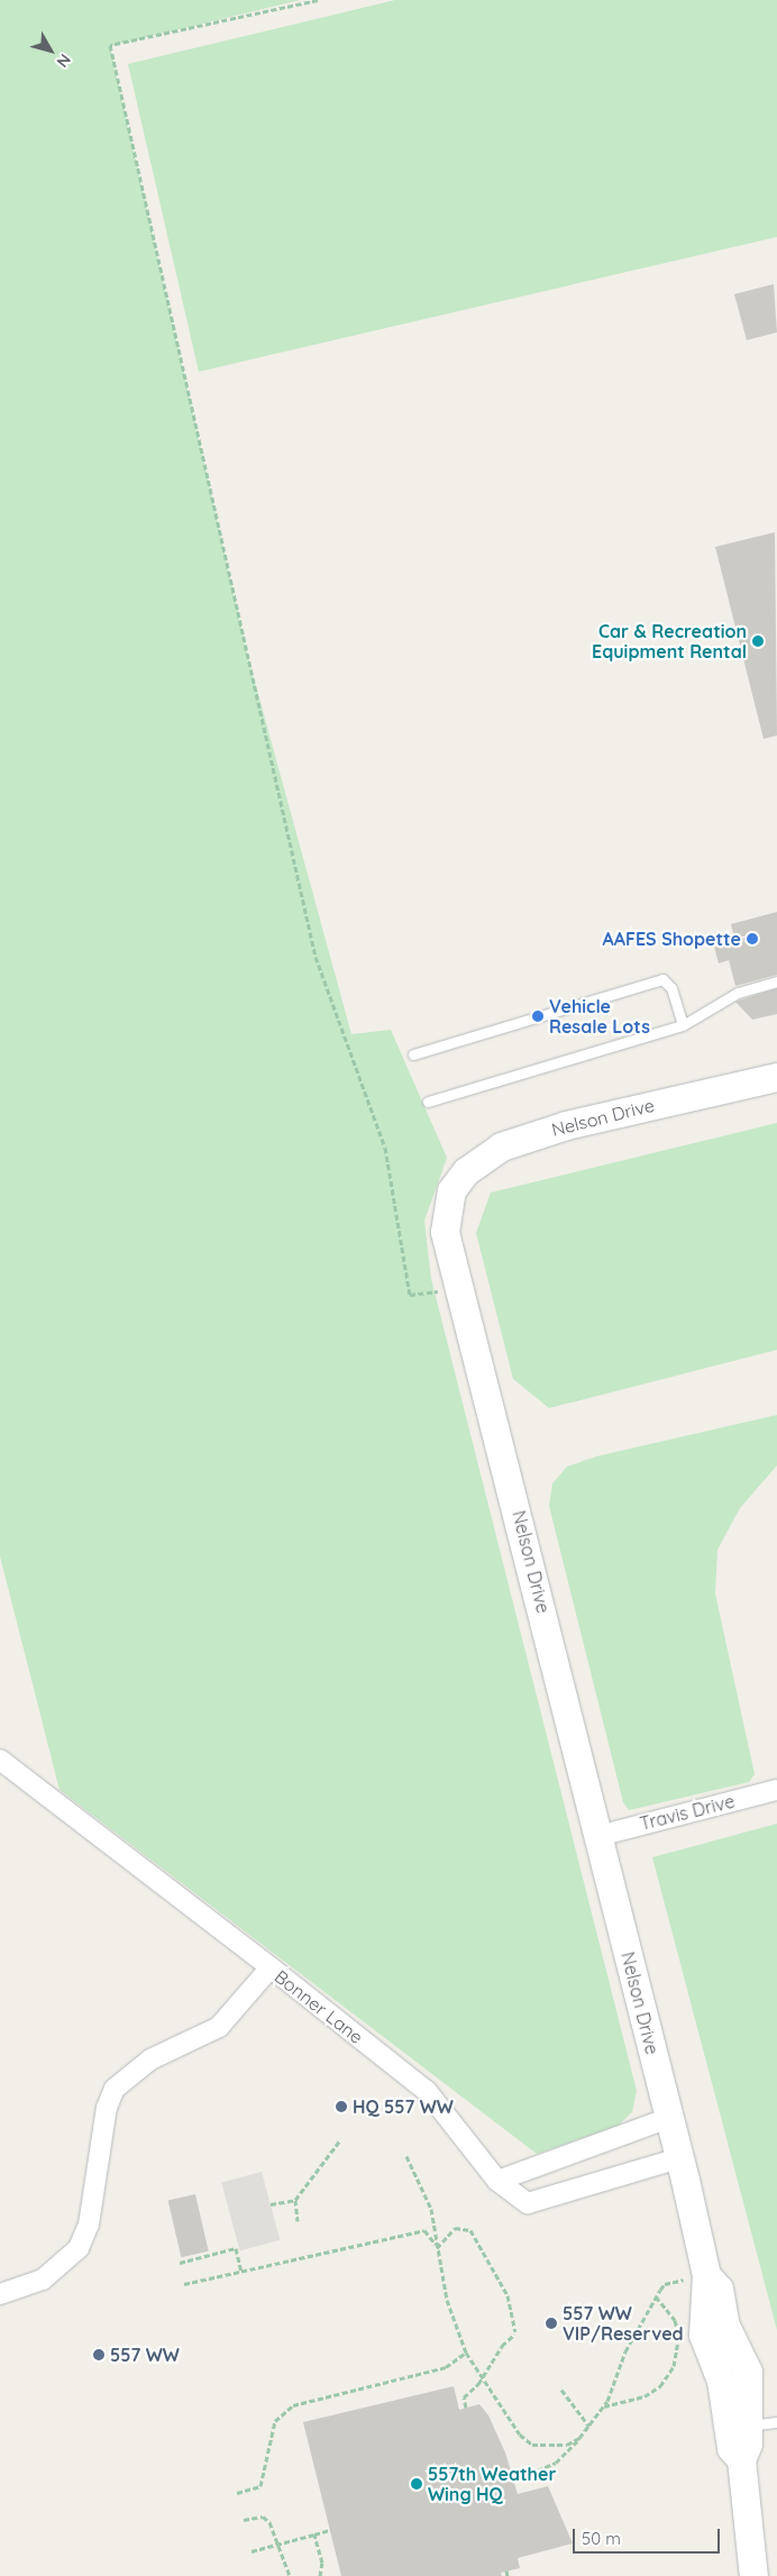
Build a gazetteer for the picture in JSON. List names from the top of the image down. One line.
{"streets":{"street":["Nelson Drive","Travis Drive","Bonner Lane"]},"crossings":[["Nelson Drive","Travis Drive"],["Nelson Drive","Bonner Lane"]],"places":["Car & Recreation Equipment Rental","AAFES Shopette","Vehicle Resale Lots","HQ 557 WW","557 WW VIP/Reserved","557 WW","557th Weather Wing HQ"],"scale_bar":"50 m","north":"bottom right"}
